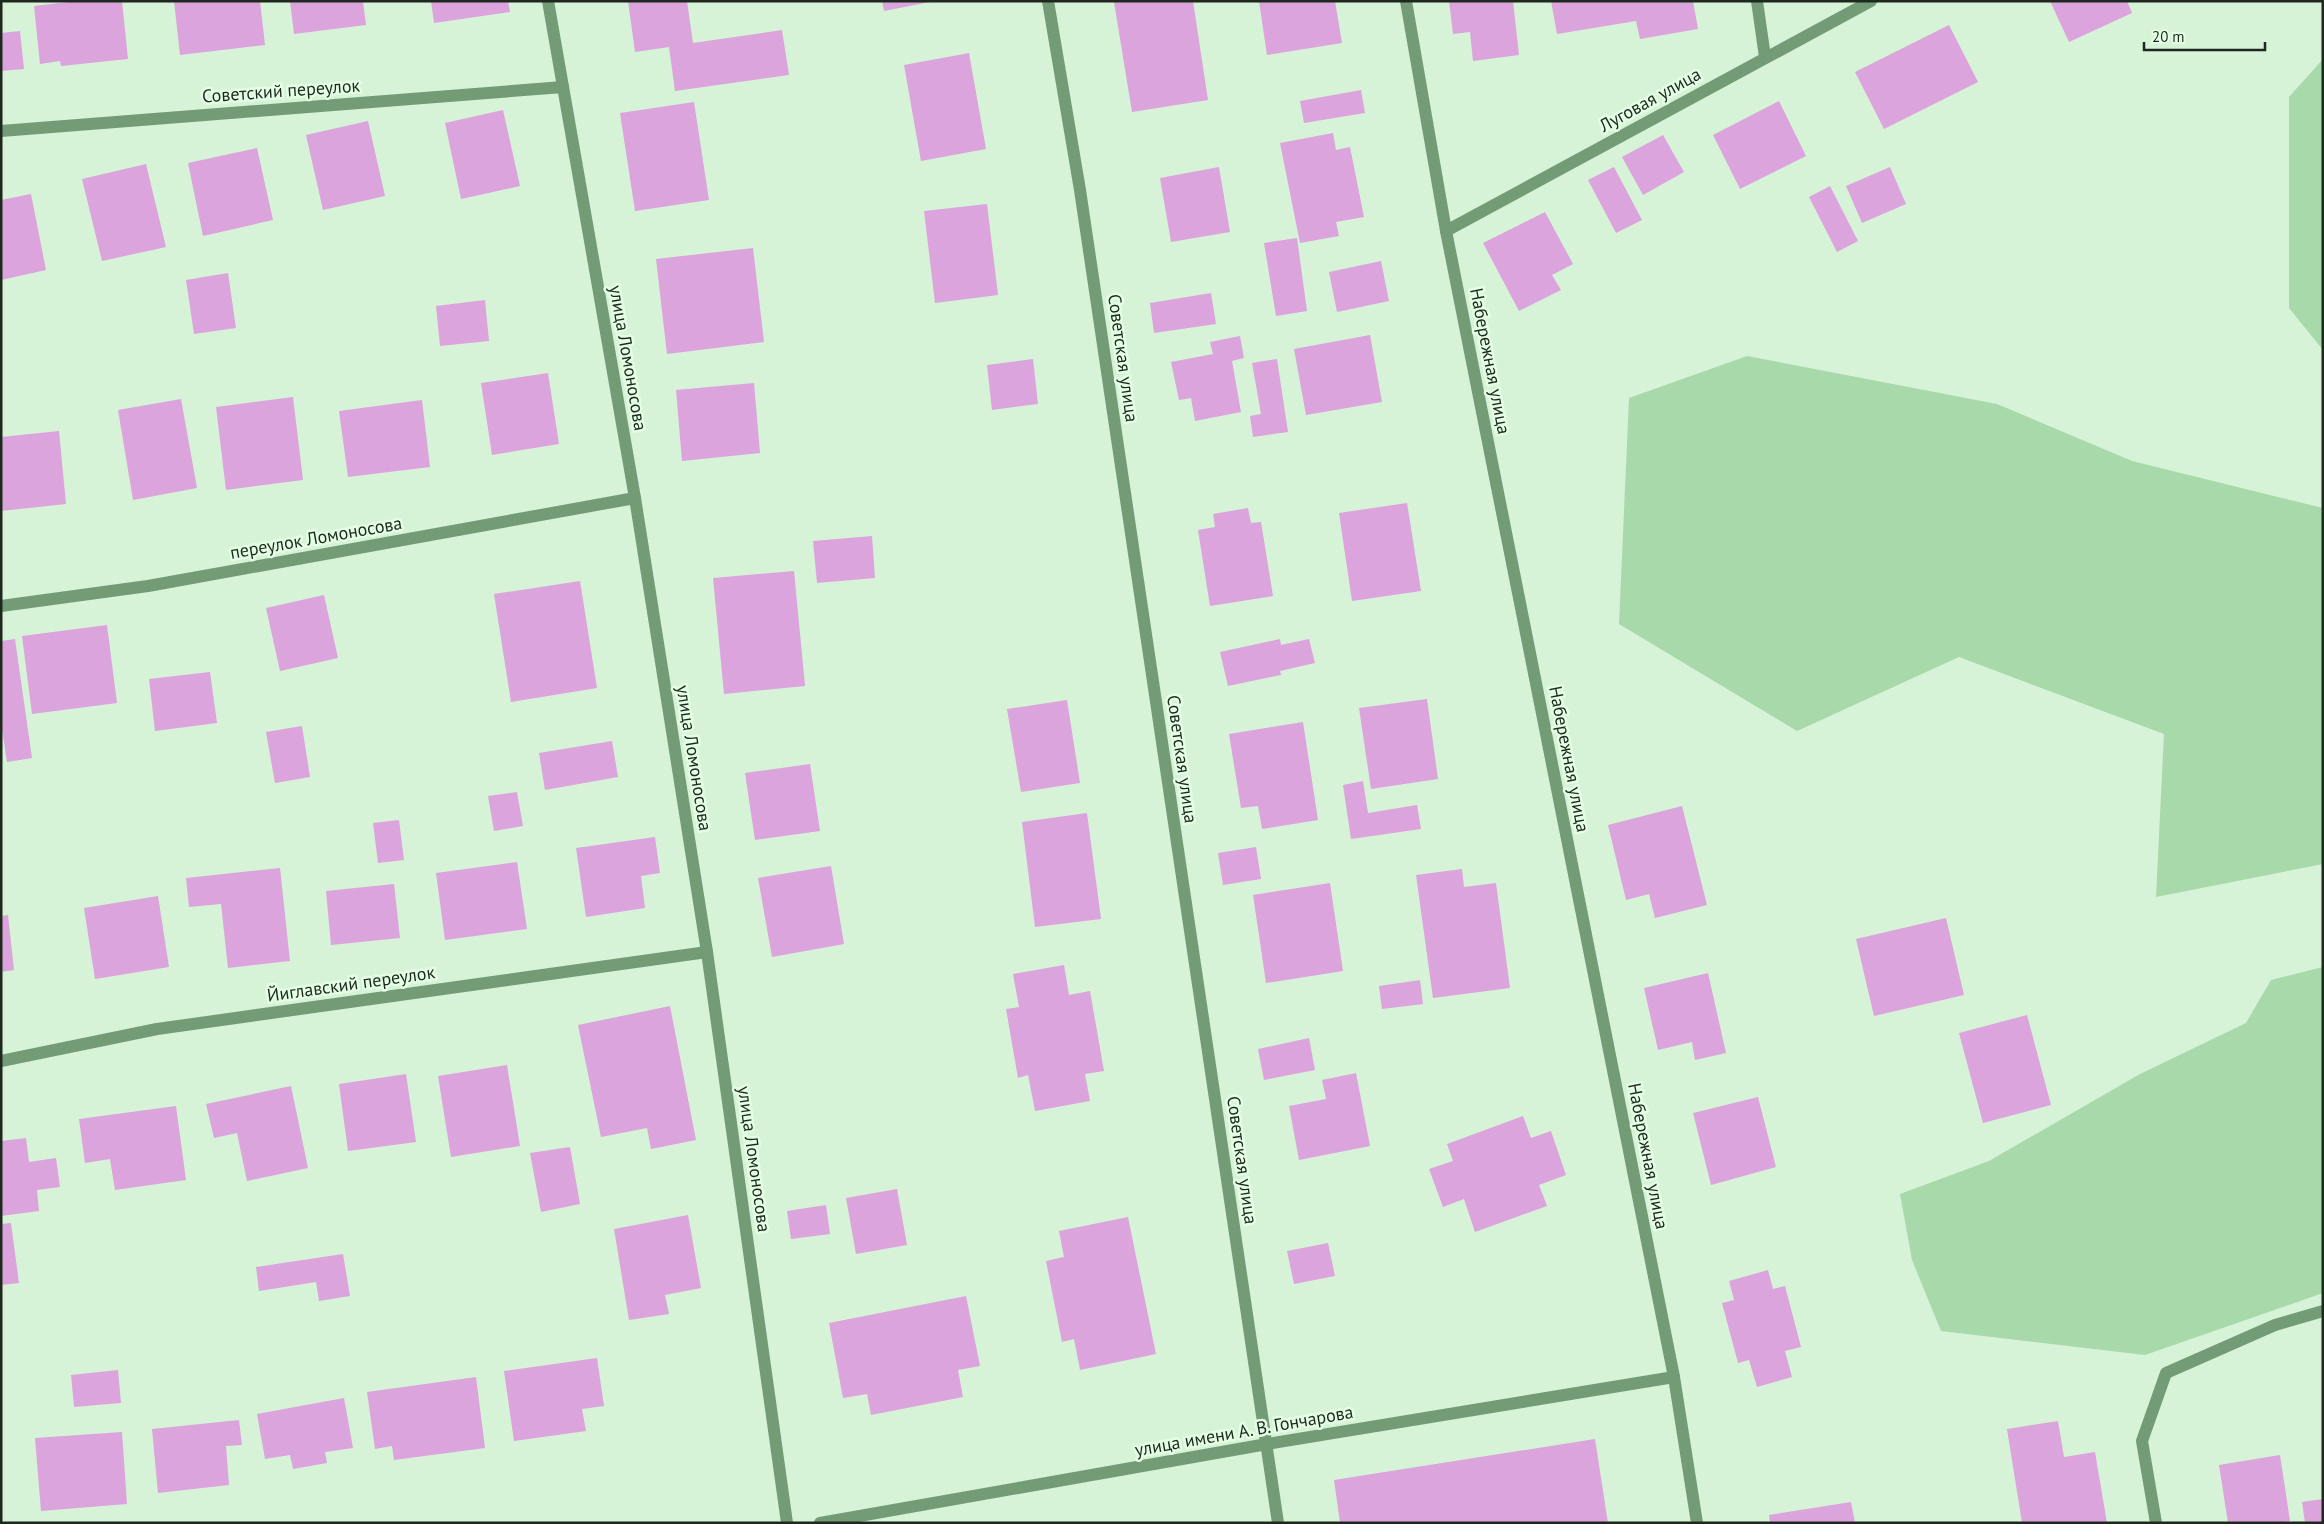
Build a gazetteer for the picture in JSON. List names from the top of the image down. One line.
{"streets":{"street":["Советский переулок","Луговая улица","улица Ломоносова","Советская улица","Набережная улица","переулок Ломоносова","Йиглавский переулок","улица имени А. В. Гончарова"]},"crossings":[["Советский переулок","улица Ломоносова"],["Луговая улица","Набережная улица"],["улица Ломоносова","переулок Ломоносова"],["улица Ломоносова","Йиглавский переулок"],["Советская улица","улица имени А. В. Гончарова"],["Набережная улица","улица имени А. В. Гончарова"]],"scale_bar":"20 m"}
